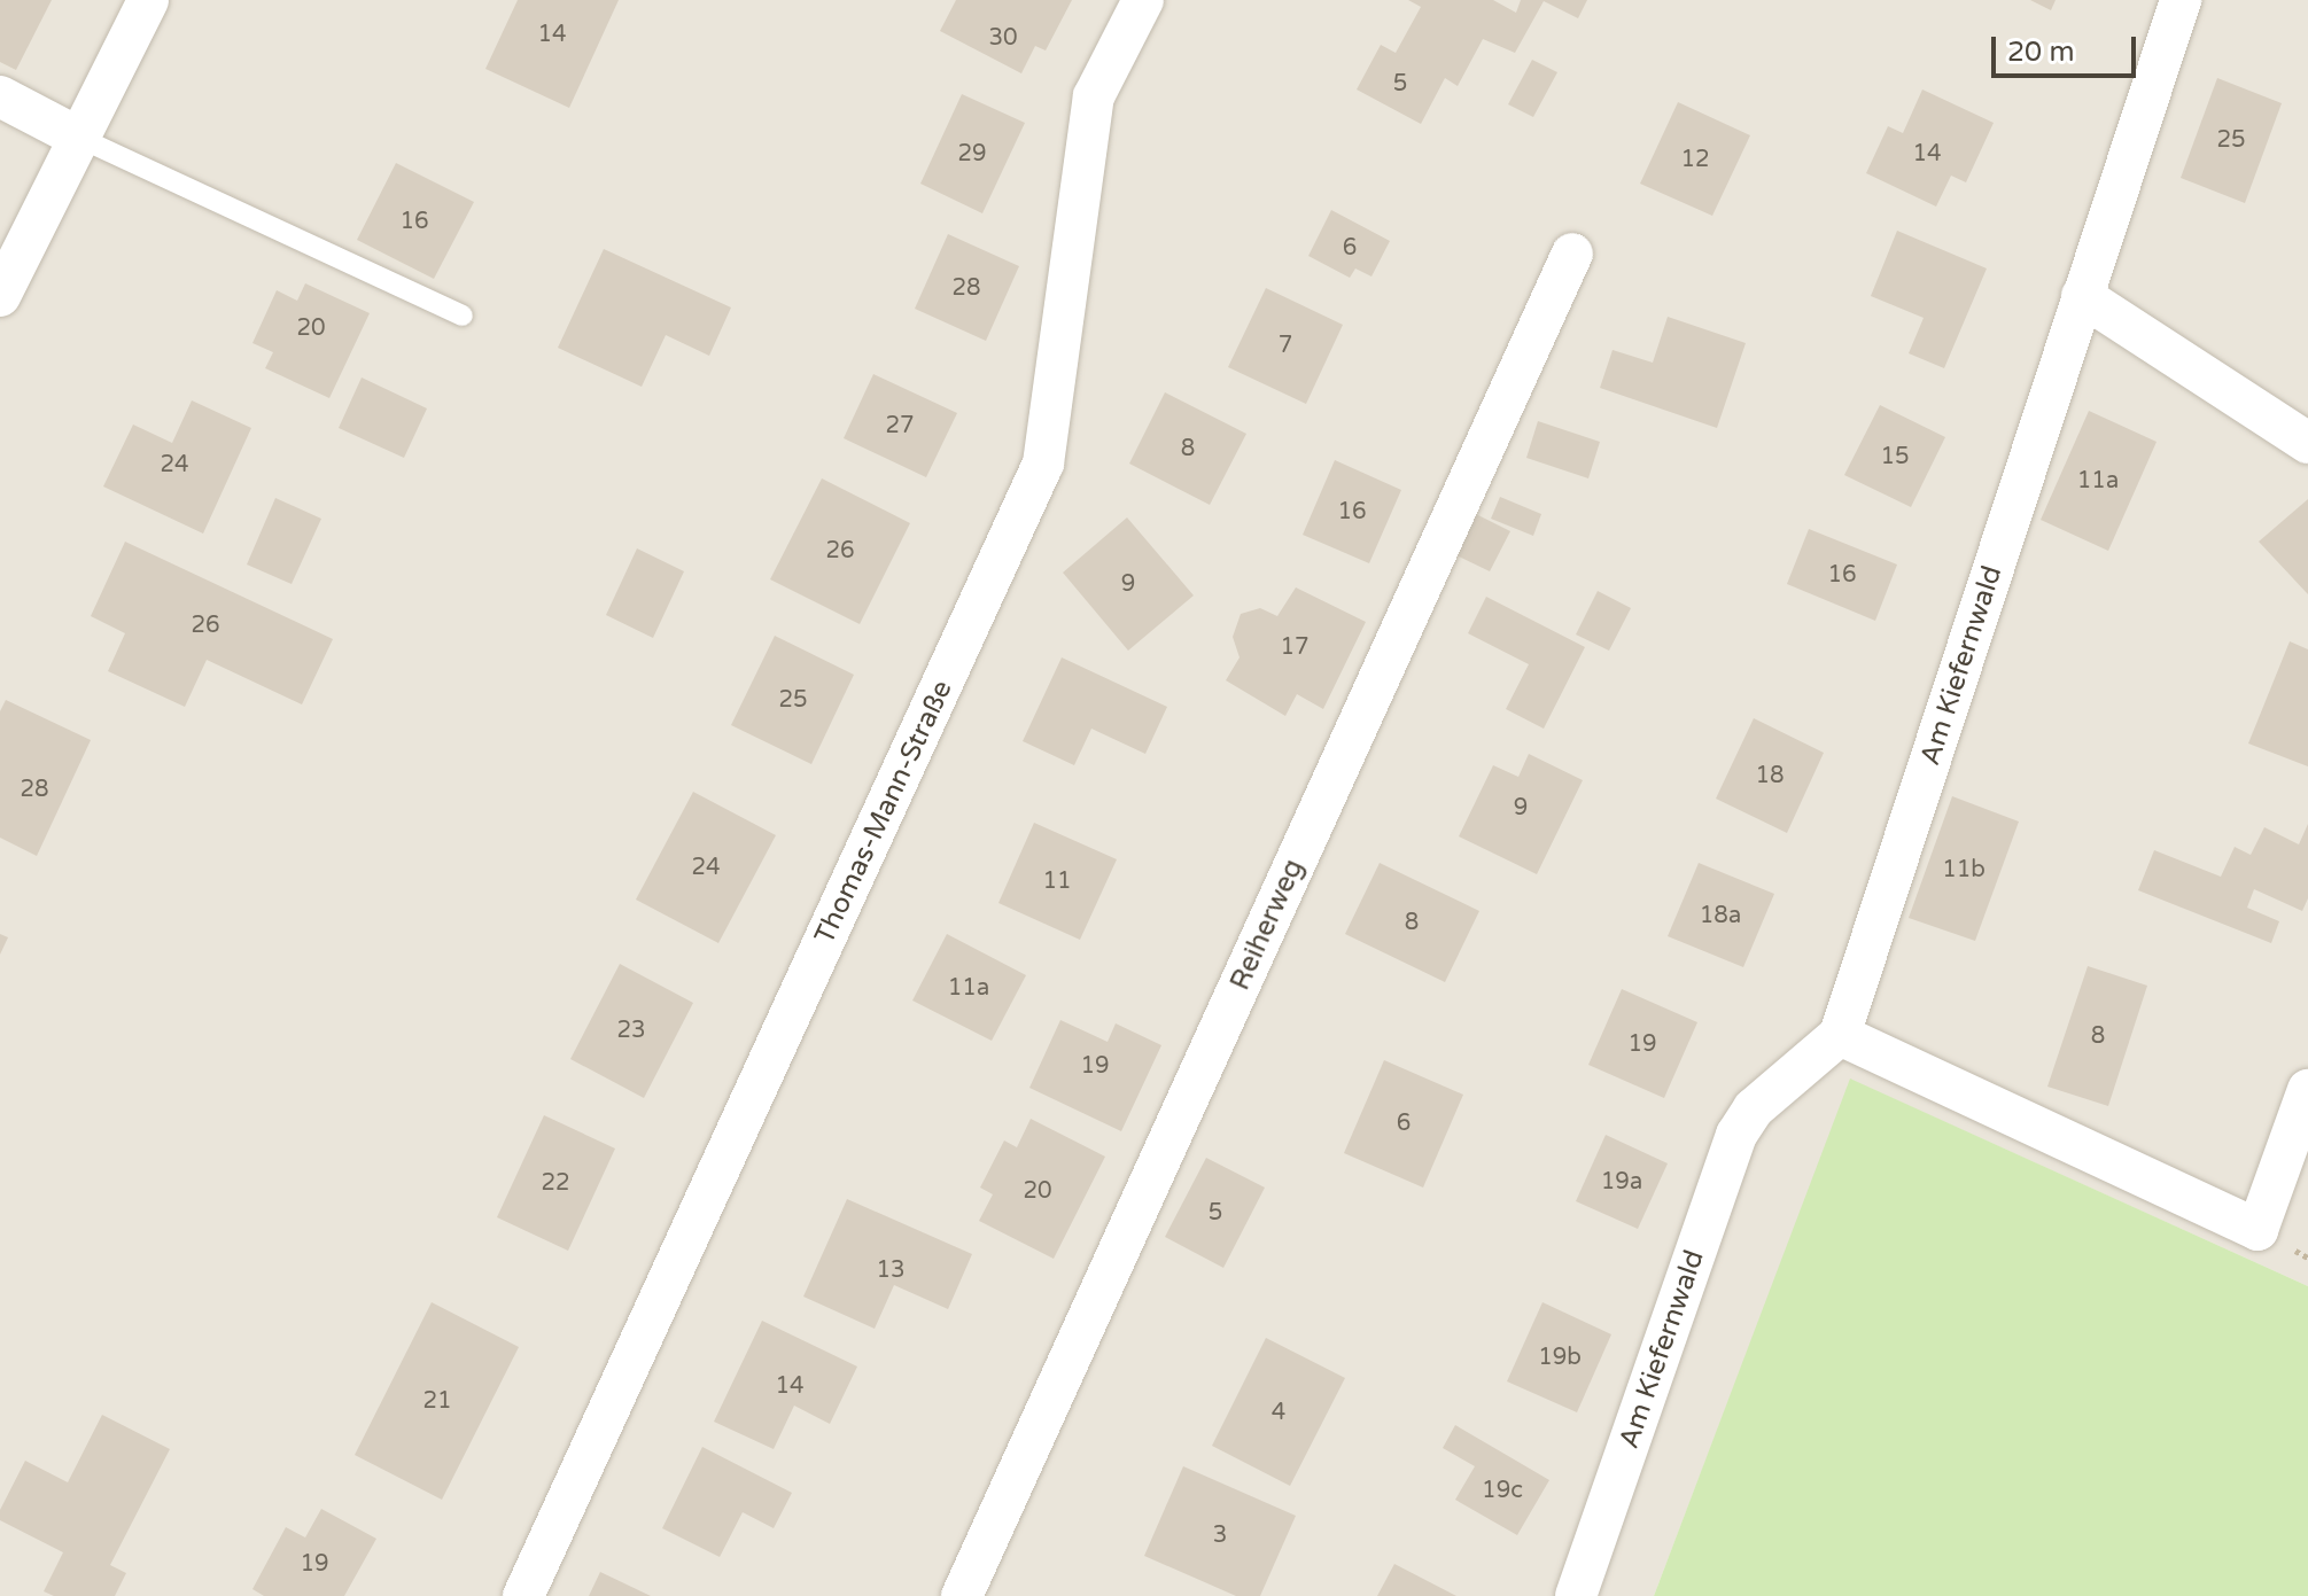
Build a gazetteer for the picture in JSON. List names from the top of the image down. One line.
{"streets":{"street":["Am Kiefernwald","Thomas-Mann-Straße","Reiherweg"]},"house_numbers":["14","30","5","25","29","14","12","16","6","28","20","7","27","8","15","24","11a","16","26","16","9","26","17","25","18","28","9","24","11b","11","18a","8","11a","23","8","19","19","6","19a","22","20","5","13","19b","14","21","4","19c","3","19"],"scale_bar":"20 m"}
